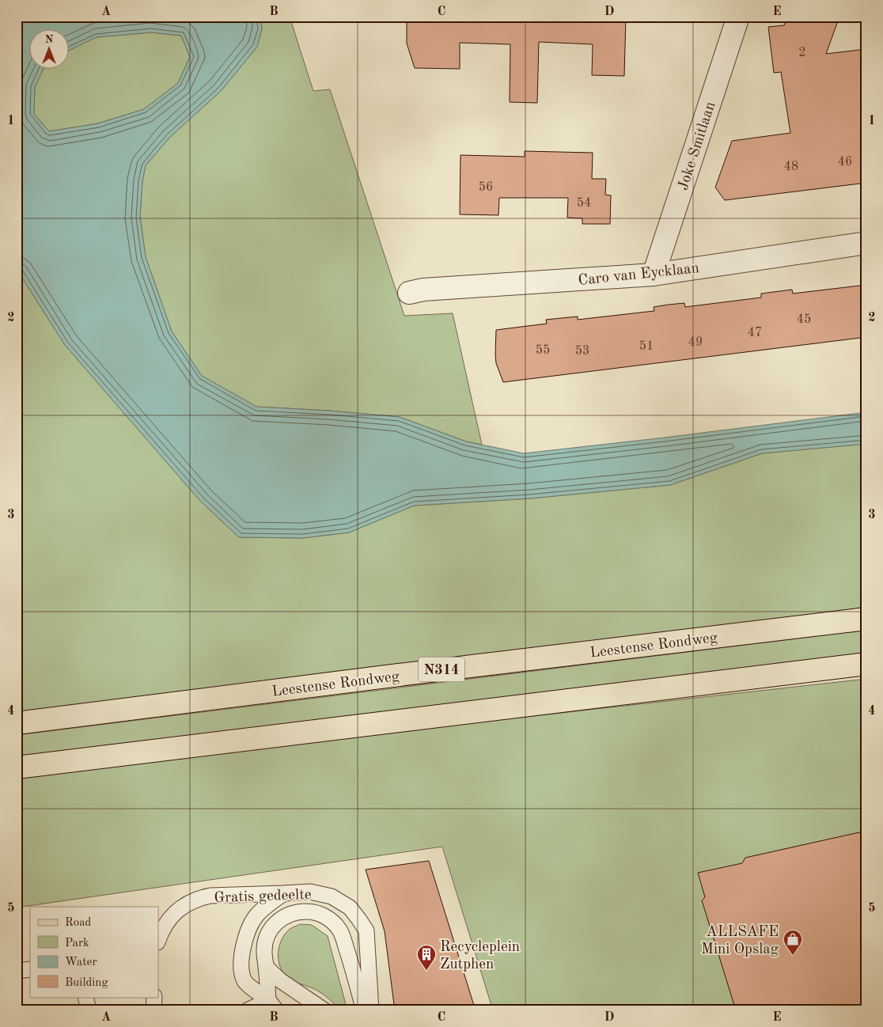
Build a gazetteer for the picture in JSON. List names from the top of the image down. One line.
{"streets":{"main road":["Leestense Rondweg","N314"],"street":["Joke Smitlaan","Caro van Eycklaan"],"lane":["Gratis gedeelte"]},"crossings":[["Joke Smitlaan","Caro van Eycklaan"]],"places":{"shop":["ALLSAFE Mini Opslag"],"building":["Recycleplein Zutphen"]},"house_numbers":["2","46","48","56","54","45","47","49","51","55","53"],"legend":["Road","Park","Water","Building"],"north":"top","grid":{"columns":["A","B","C","D","E"],"rows":["1","2","3","4","5"]}}
